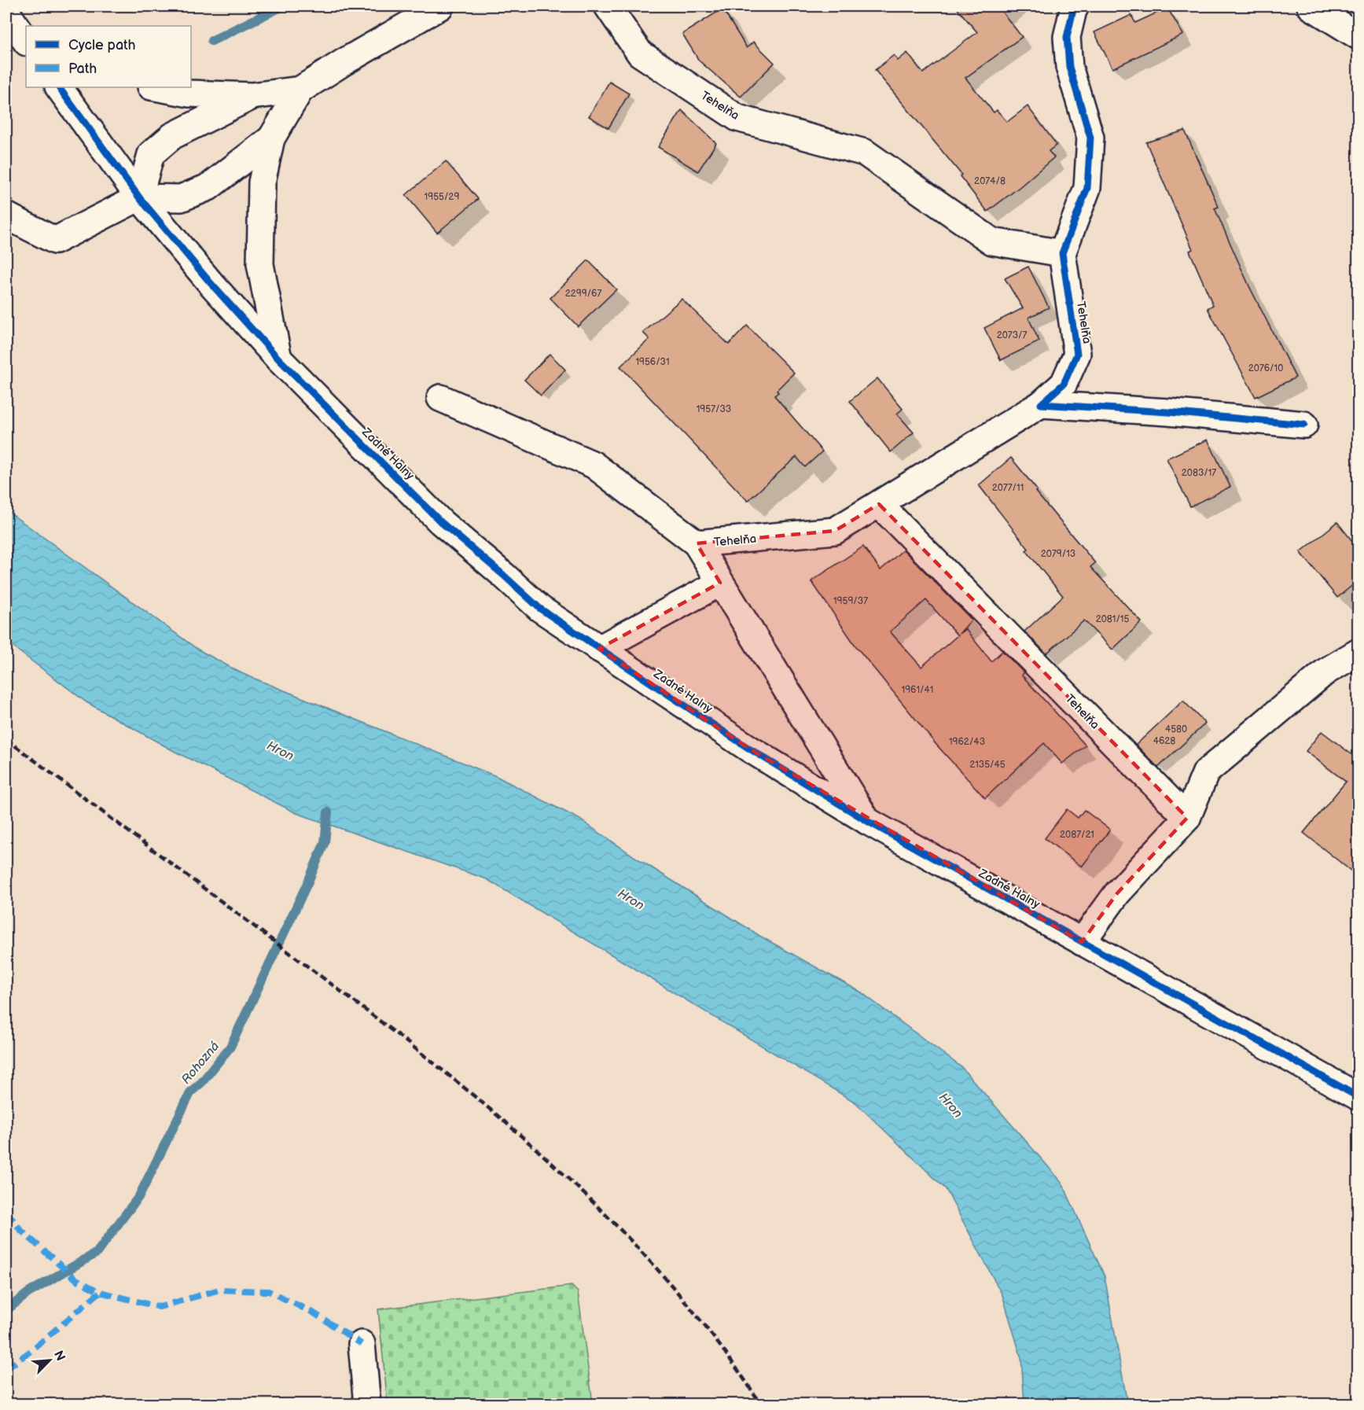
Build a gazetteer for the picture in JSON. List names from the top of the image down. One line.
{"streets":{"street":["Tehelňa","Zadné Halny"]},"water":["Hron","Rohozná"],"house_numbers":["2074/8","1955/29","2299/67","2073/7","1956/31","2076/10","1957/33","2083/17","2077/11","2079/13","1959/37","2081/15","1961/41","4580","4628","1962/43","2135/45","2087/21"],"legend":["Cycle path","Path"],"north":"top right"}
